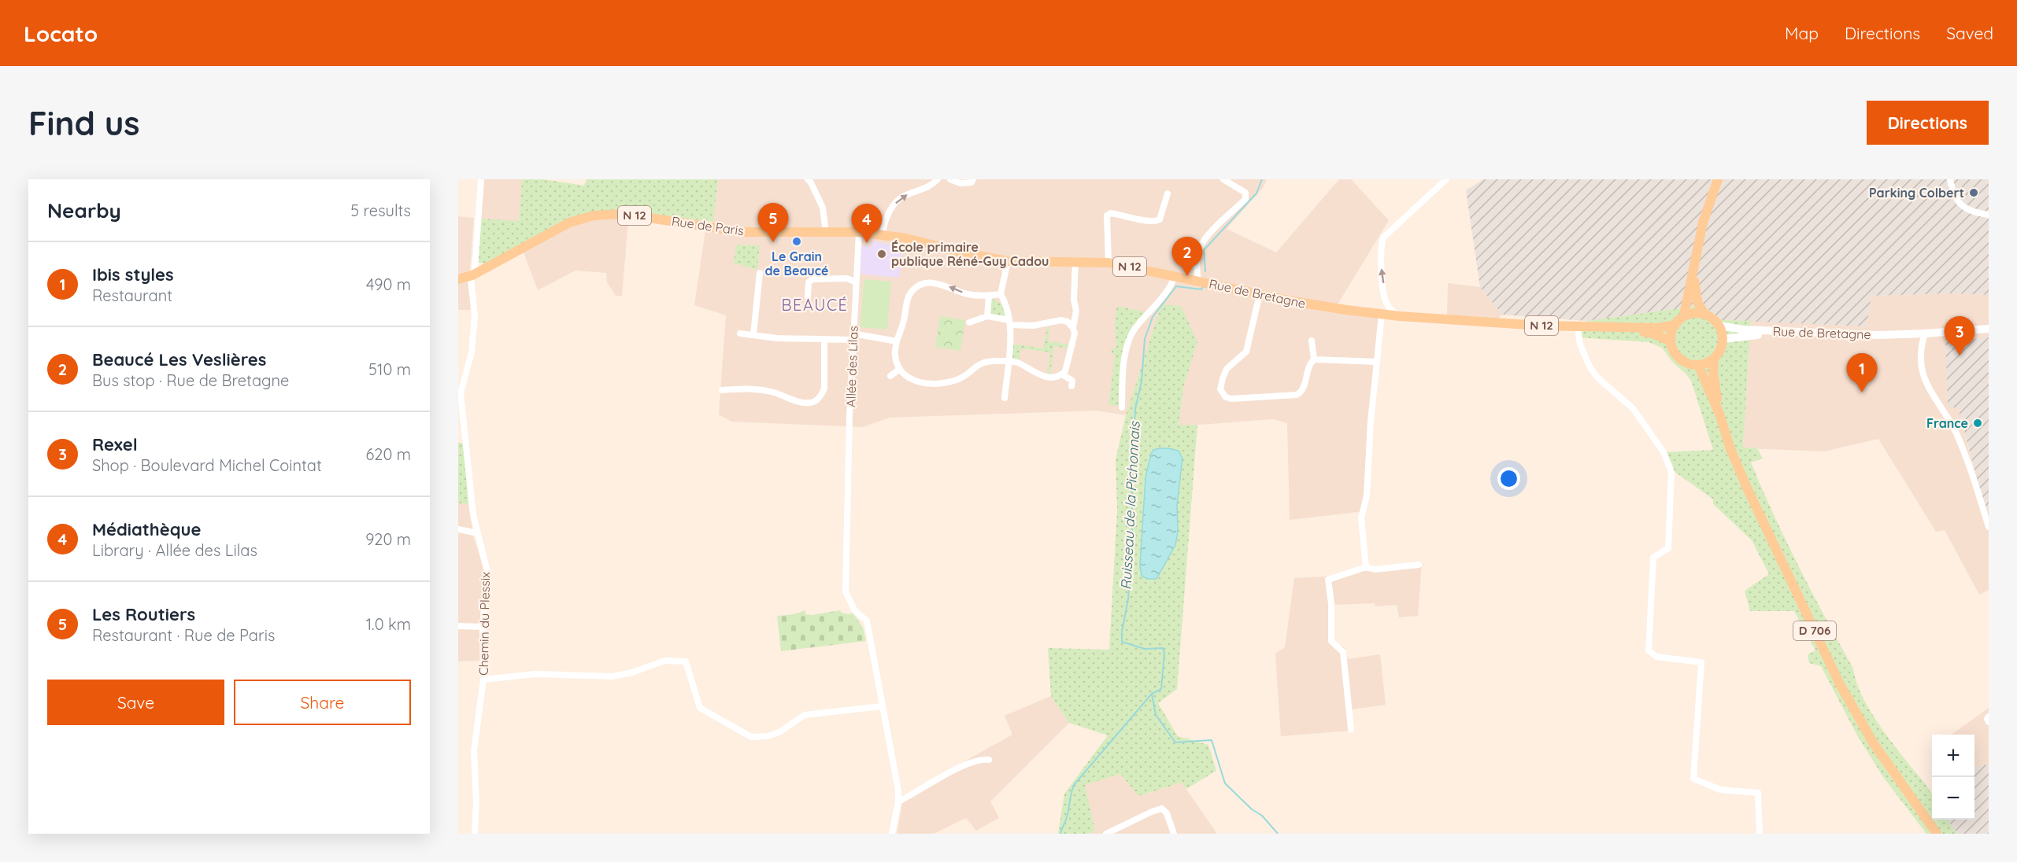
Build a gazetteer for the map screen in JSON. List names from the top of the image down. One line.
{"streets":{"main road":["N 12","Rue de Paris","Rue de Bretagne","D 706"],"street":["Allée des Lilas","Chemin du Plessix"]},"crossings":[["Rue de Paris","Rue de Bretagne"],["Rue de Paris","Allée des Lilas"],["Rue de Paris","Chemin du Plessix"],["Rue de Bretagne","Allée des Lilas"],["Rue de Bretagne","D 706"]],"districts":["BEAUCÉ"],"water":["Ruisseau de la Pichonnais"],"places":["Parking Colbert","Le Grain de Beaucé","École primaire publique Réné-Guy Cadou","France"],"page":{"header":"Locato","nav":["Map","Directions","Saved"],"buttons":["Directions",["Save","Share"]],"title":"Find us","heading":["Nearby","5 results"],"pins":["5","4","2","3","1"],"list":[{"mark":"1","name":"Ibis styles","note":"Restaurant","value":"490 m"},{"mark":"2","name":"Beaucé Les Veslières","note":"Bus stop · Rue de Bretagne","value":"510 m"},{"mark":"3","name":"Rexel","note":"Shop · Boulevard Michel Cointat","value":"620 m"},{"mark":"4","name":"Médiathèque","note":"Library · Allée des Lilas","value":"920 m"},{"mark":"5","name":"Les Routiers","note":"Restaurant · Rue de Paris","value":"1.0 km"}],"map_buttons":["+","−"]}}
